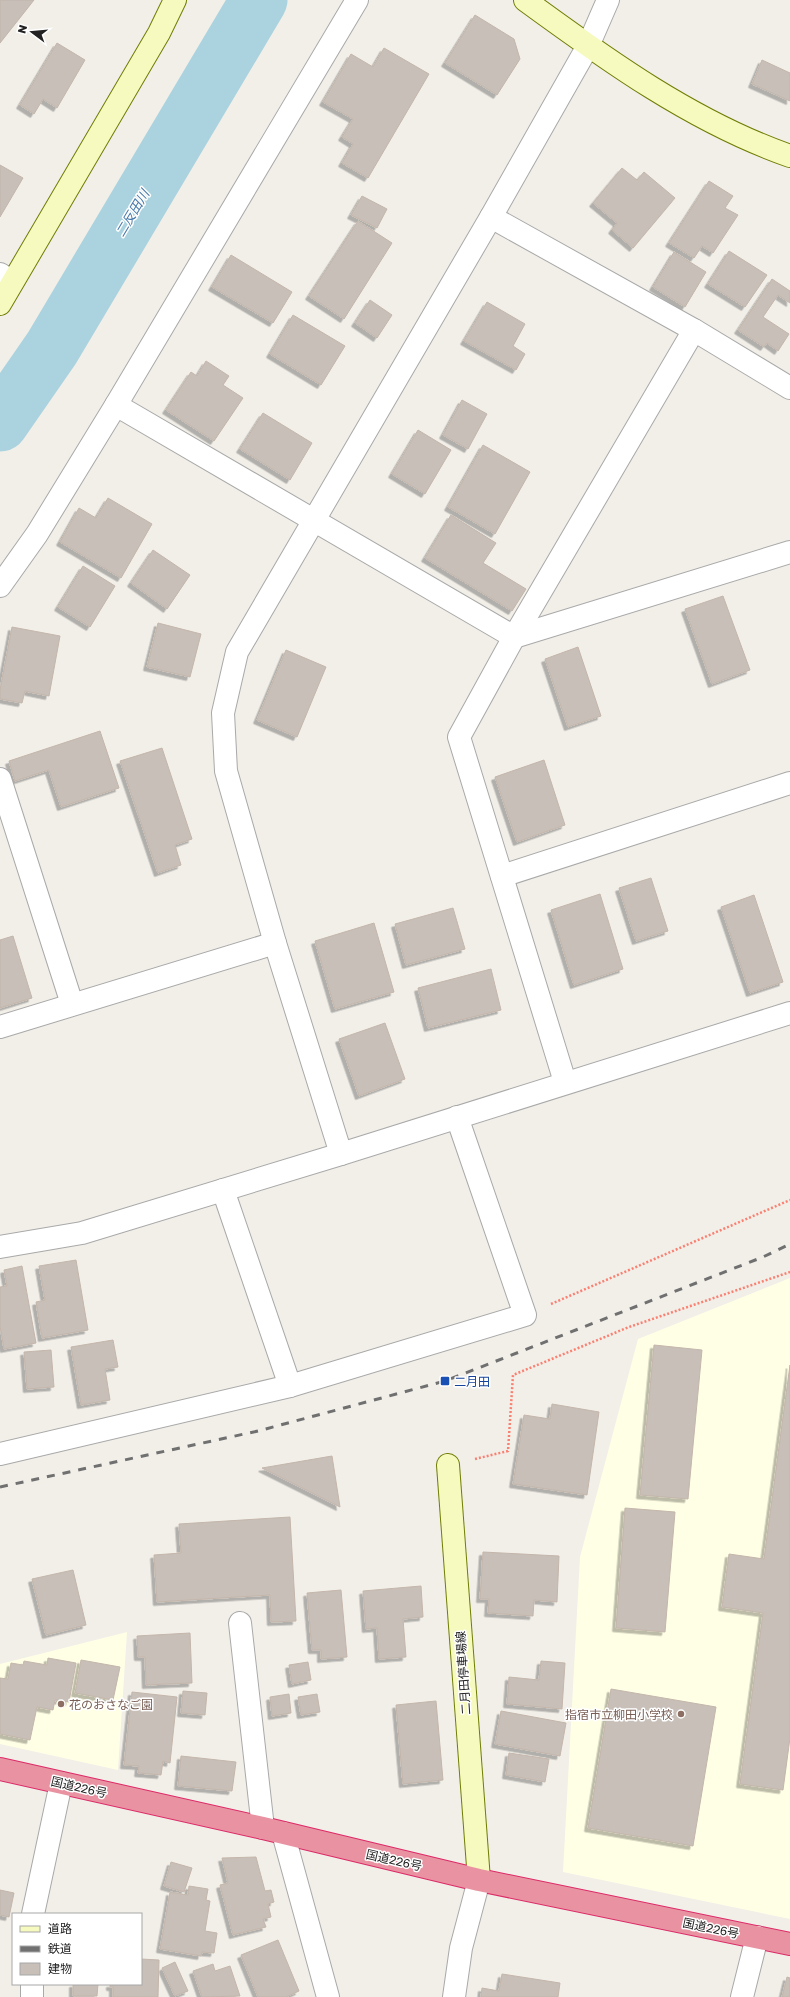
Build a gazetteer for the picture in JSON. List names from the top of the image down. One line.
{"streets":{"highway":["国道226号"],"street":["二月田停車場線"]},"crossings":[["二月田停車場線","国道226号"]],"water":["二反田川"],"places":{"transit":["二月田"],"other":["花のおさなご園","指宿市立柳田小学校"]},"legend":["道路","鉄道","建物"],"north":"left"}
